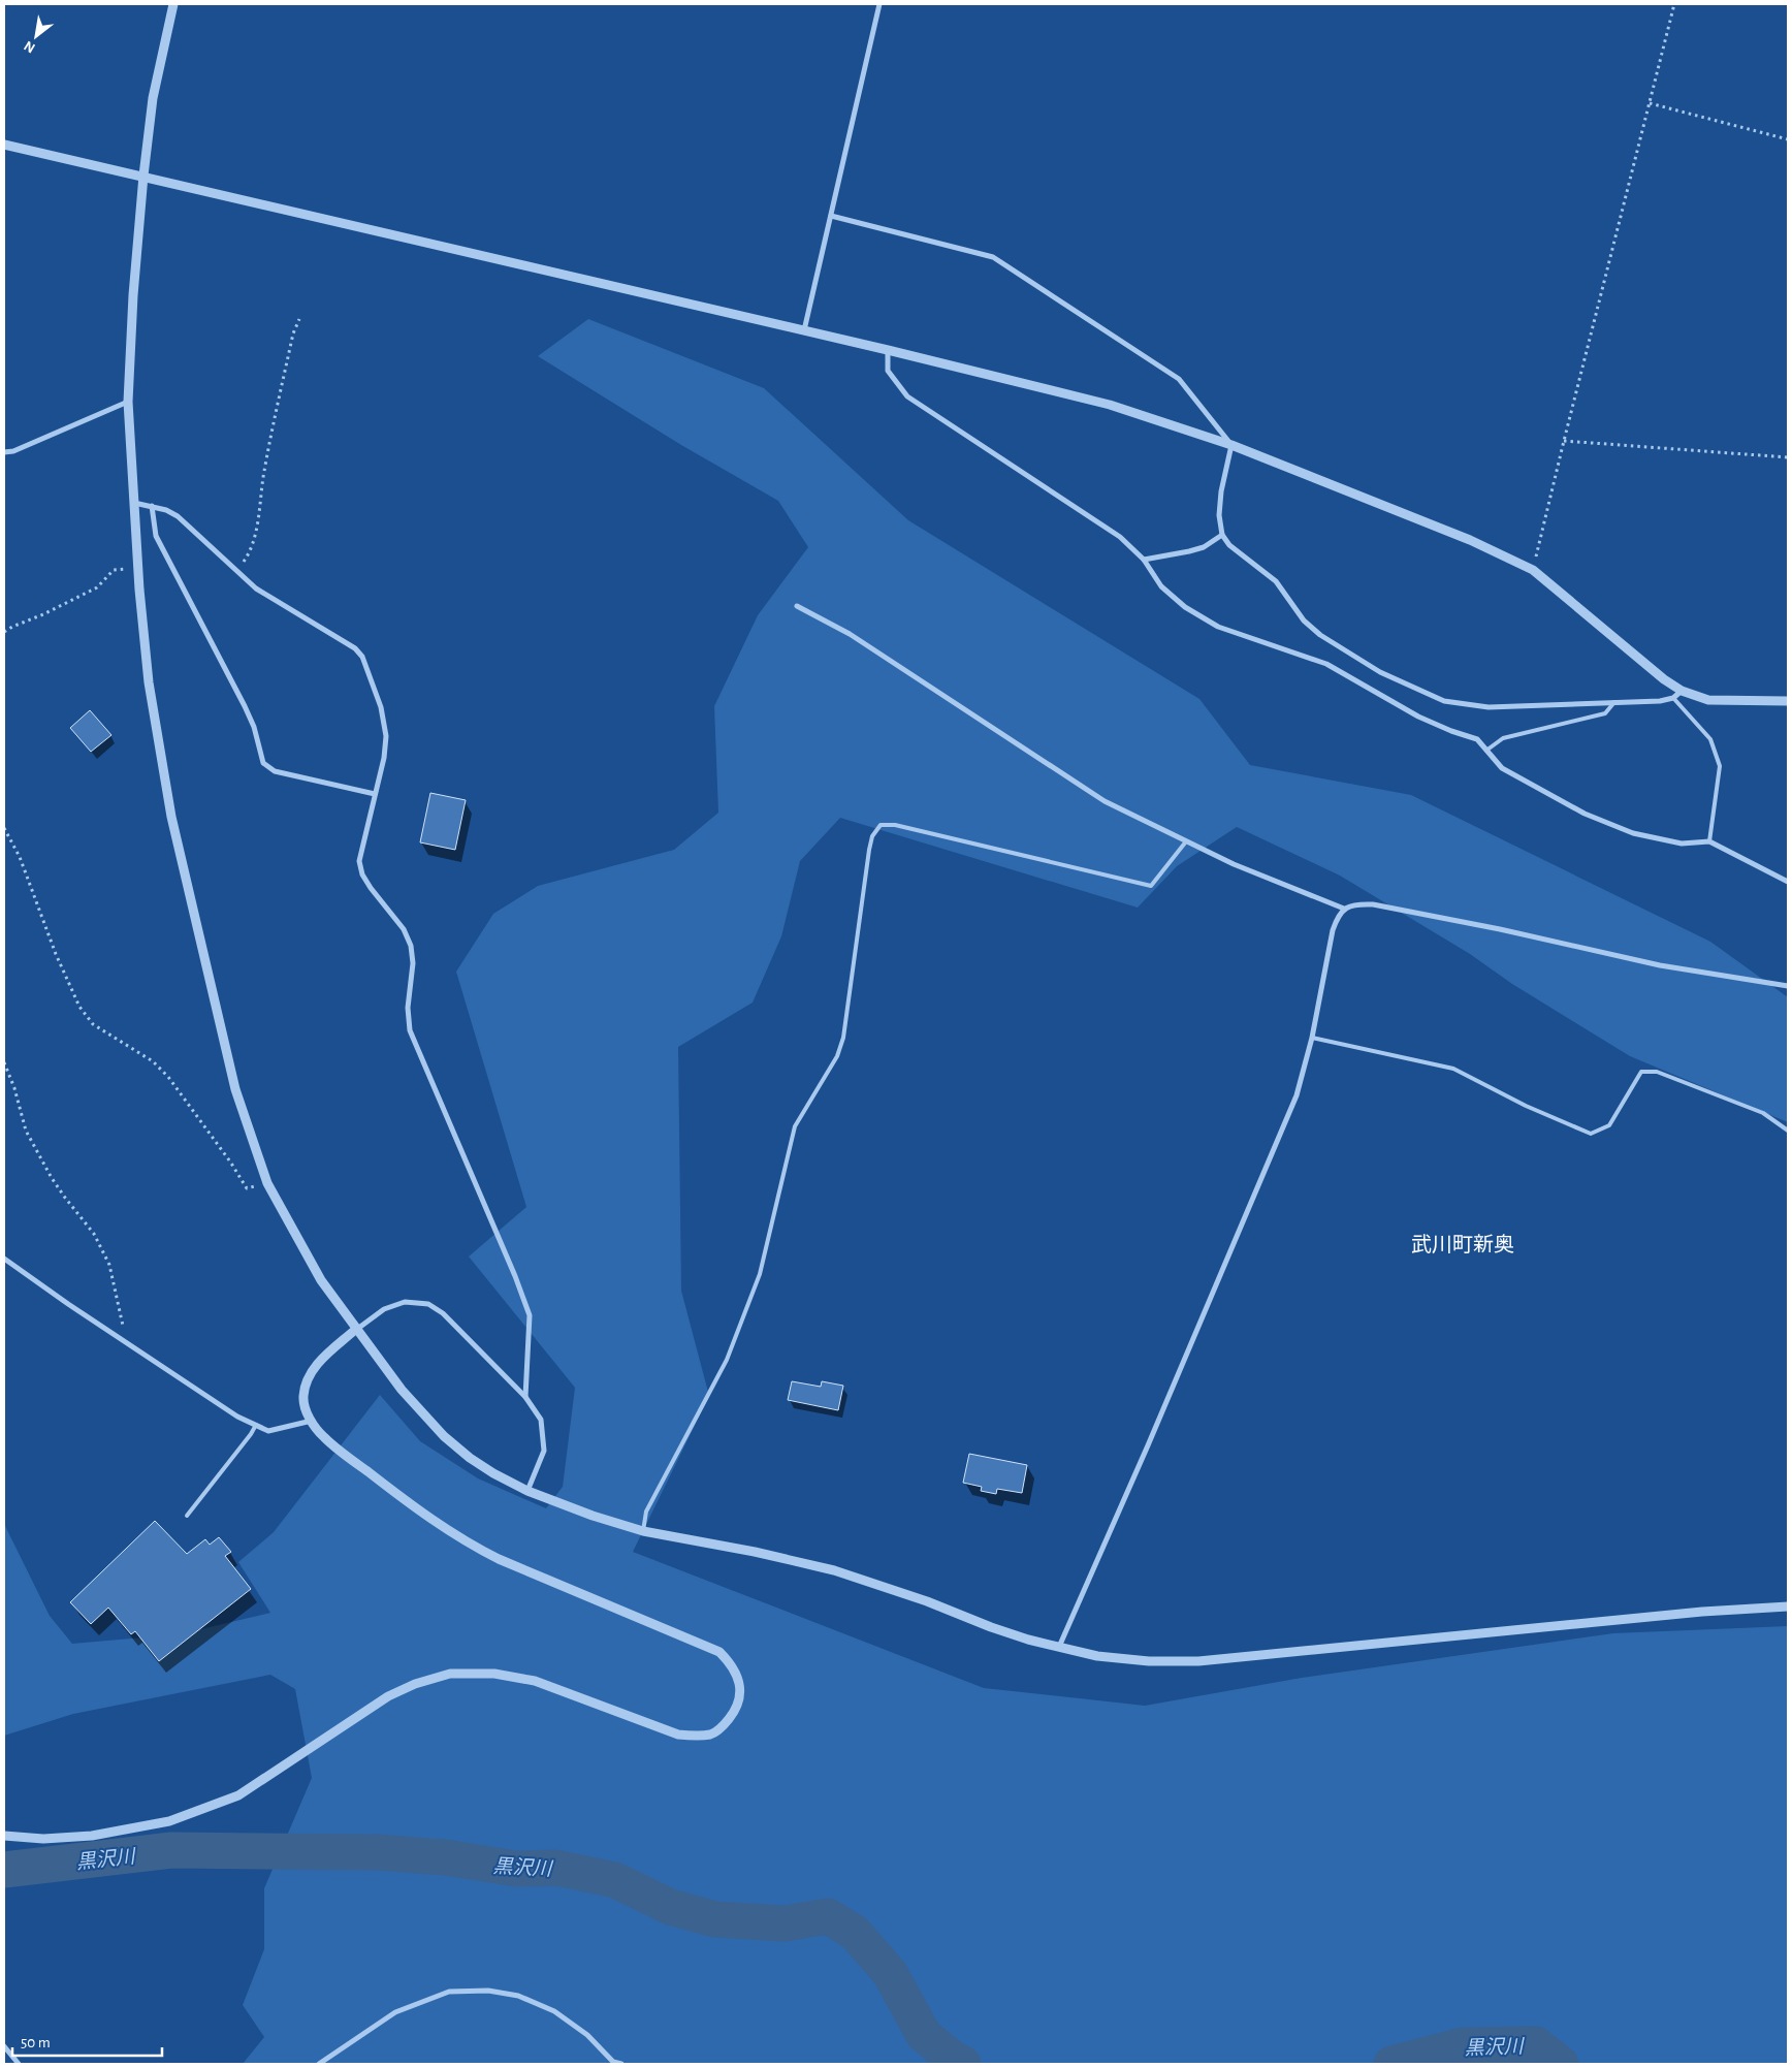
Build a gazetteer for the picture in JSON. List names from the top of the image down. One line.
{"districts":["武川町新奥"],"water":["黒沢川"],"scale_bar":"50 m","north":"bottom left"}
